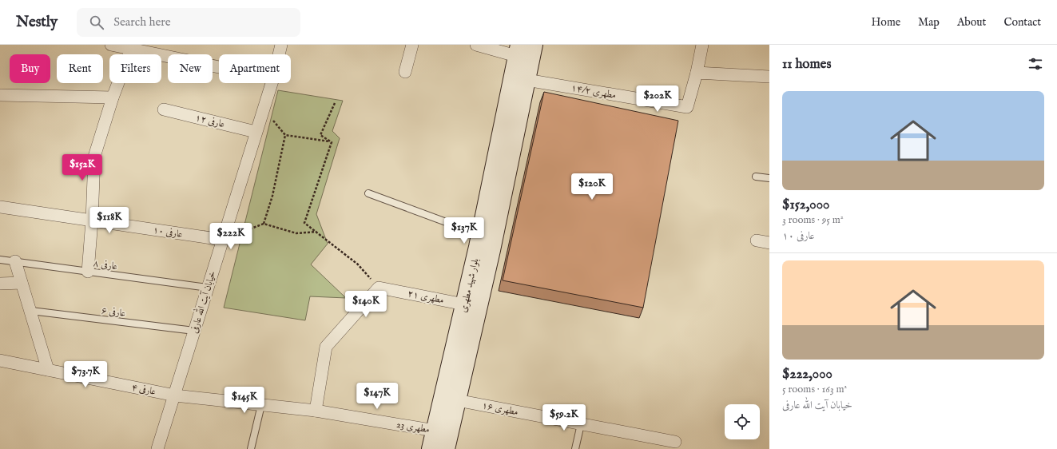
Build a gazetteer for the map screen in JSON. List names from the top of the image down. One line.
{"streets":{"main road":["بلوار شهید مطهری"],"street":["مطهری ۱۴/۲","عارفی ۱۲","عارفی ۱۰","مطهری ۲۱","خیابان آیت الله عارفی","عارفی ۴","مطهری ۱۶","مطهری 23"],"lane":["عارفی ۸","عارفی ۶"]},"crossings":[["مطهری ۱۴/۲","بلوار شهید مطهری"],["عارفی ۱۲","خیابان آیت الله عارفی"],["عارفی ۱۰","خیابان آیت الله عارفی"],["عارفی ۸","خیابان آیت الله عارفی"],["بلوار شهید مطهری","مطهری ۲۱"],["بلوار شهید مطهری","مطهری ۱۶"],["بلوار شهید مطهری","مطهری 23"],["خیابان آیت الله عارفی","عارفی ۶"],["خیابان آیت الله عارفی","عارفی ۴"],["عارفی ۴","مطهری 23"]],"page":{"header":"Nestly","search":"Search here","nav":["Home","Map","About","Contact"],"heading":"11 homes","chip":["Buy","Rent","Filters","New","Apartment"],"list":[{"name":"$152,000","note":"3 rooms · 95 m² · عارفی ۱۰"},{"name":"$222,000","note":"5 rooms · 163 m² · خیابان آیت الله عارفی"}],"price":["$202K","$152K","$120K","$118K","$137K","$222K","$140K","$73.7K","$147K","$145K","$59.2K"]}}
